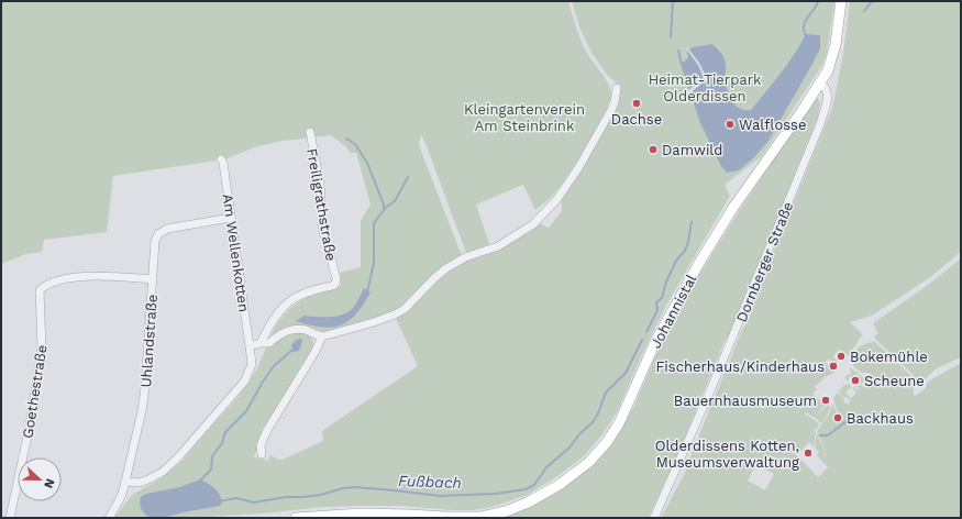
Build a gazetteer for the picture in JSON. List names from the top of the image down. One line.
{"streets":{"main road":["Johannistal"],"street":["Freiligrathstraße","Am Wellenkotten","Dornberger Straße","Uhlandstraße","Goethestraße"]},"crossings":[["Am Wellenkotten","Uhlandstraße"],["Dornberger Straße","Johannistal"],["Uhlandstraße","Goethestraße"]],"water":["Fußbach"],"parks":["Heimat-Tierpark Olderdissen","Kleingartenverein Am Steinbrink"],"places":["Dachse","Walflosse","Damwild","Bokemühle","Fischerhaus/Kinderhaus","Scheune","Bauernhausmuseum","Backhaus","Olderdissens Kotten, Museumsverwaltung"],"north":"right"}
